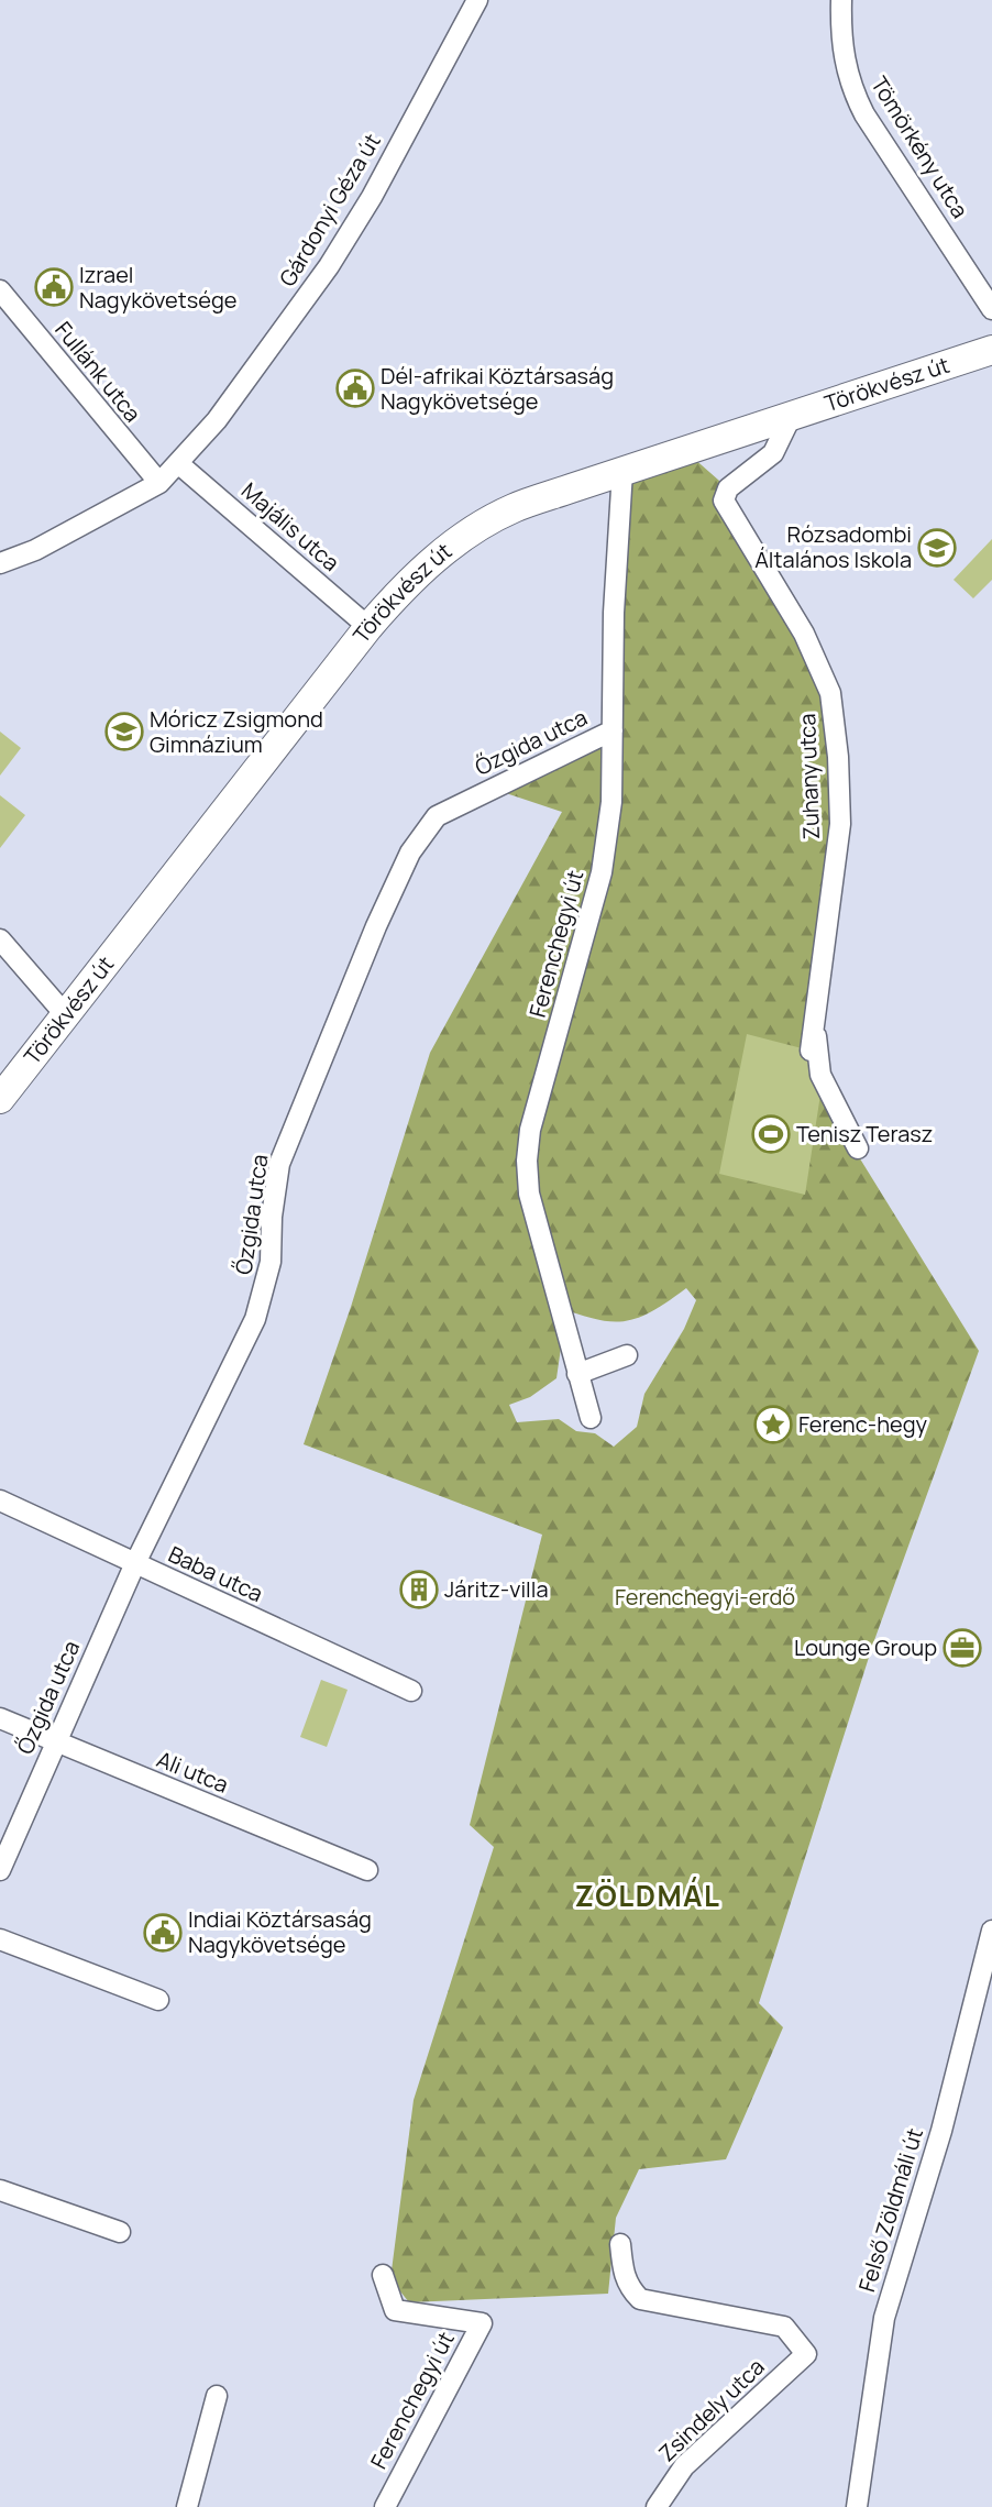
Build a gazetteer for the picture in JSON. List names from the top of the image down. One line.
{"streets":{"street":["Tömörkény utca","Gárdonyi Géza út","Fullánk utca","Törökvész út","Majális utca","Őzgida utca","Zuhany utca","Ferenchegyi út","Baba utca","Ali utca","Felső Zöldmáli út","Zsindely utca"]},"crossings":[["Gárdonyi Géza út","Fullánk utca"],["Gárdonyi Géza út","Majális utca"],["Törökvész út","Majális utca"],["Törökvész út","Zuhany utca"],["Törökvész út","Ferenchegyi út"],["Őzgida utca","Ferenchegyi út"],["Őzgida utca","Baba utca"],["Őzgida utca","Ali utca"]],"districts":["ZÖLDMÁL"],"parks":["Ferenchegyi-erdő"],"places":{"public building":["Izrael Nagykövetsége","Dél-afrikai Köztársaság Nagykövetsége","Indiai Köztársaság Nagykövetsége"],"school or university":["Rózsadombi Általános Iskola","Móricz Zsigmond Gimnázium"],"sports":["Tenisz Terasz"],"place":["Ferenc-hegy"],"building":["Járitz-villa"],"office":["Lounge Group"]}}
